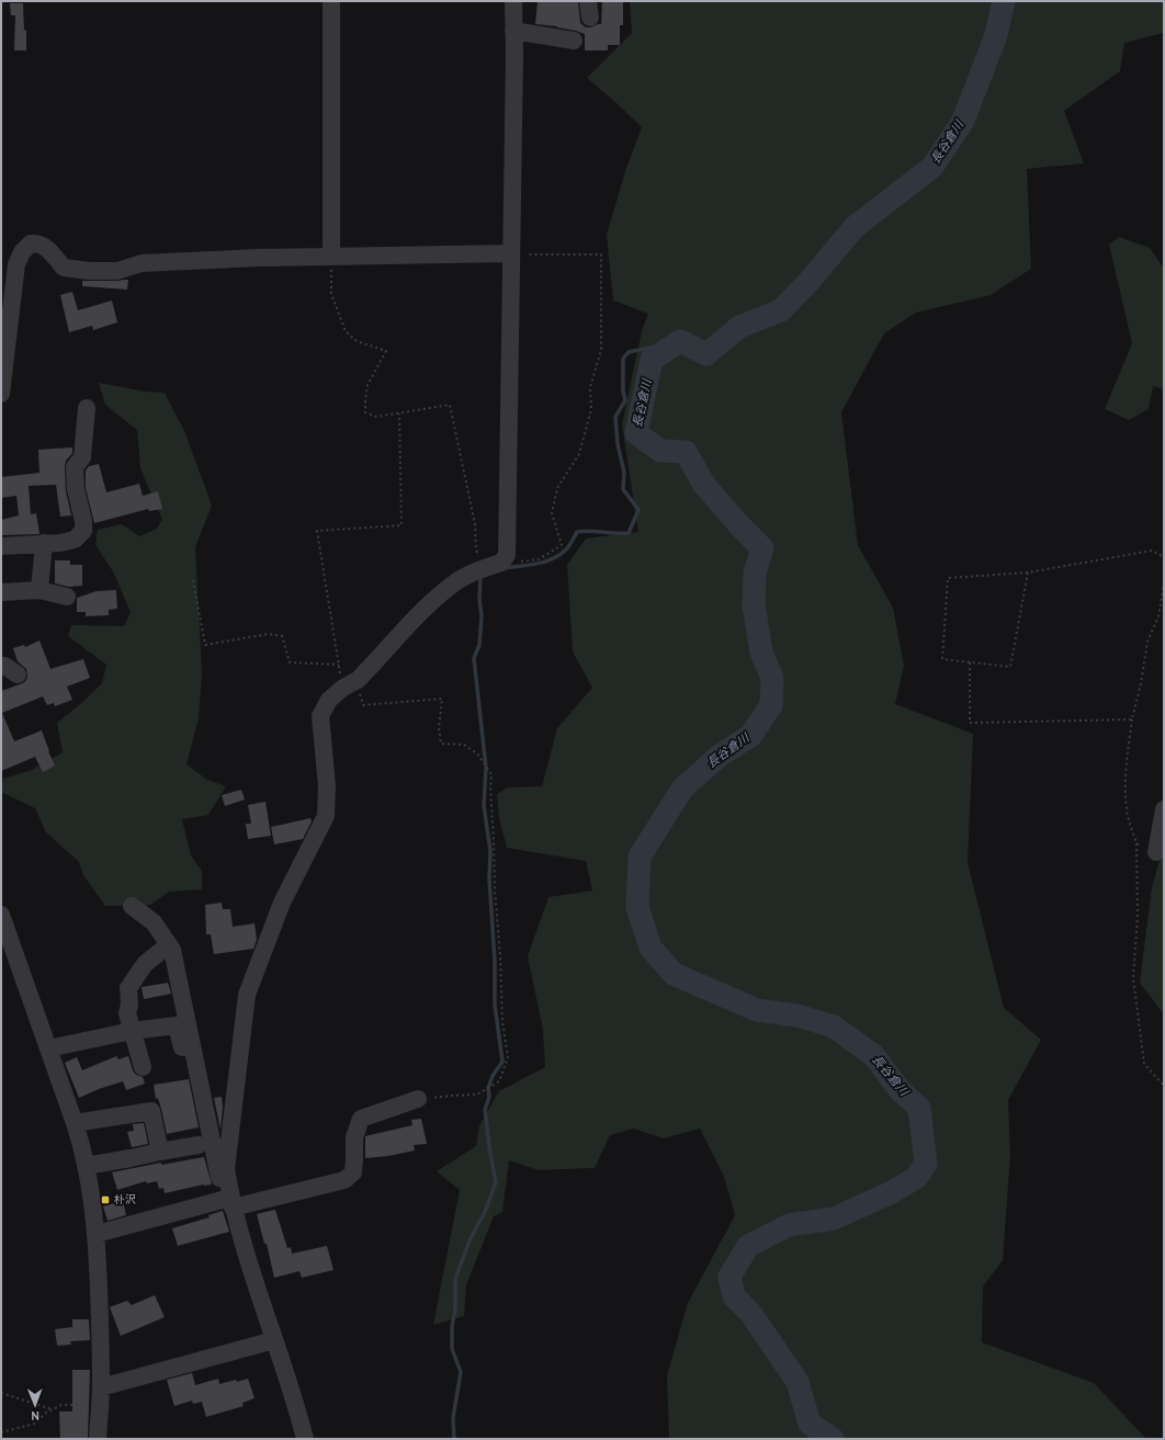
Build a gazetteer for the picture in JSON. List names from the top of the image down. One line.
{"water":["長谷倉川"],"places":{"transit":["朴沢"]},"north":"bottom"}
